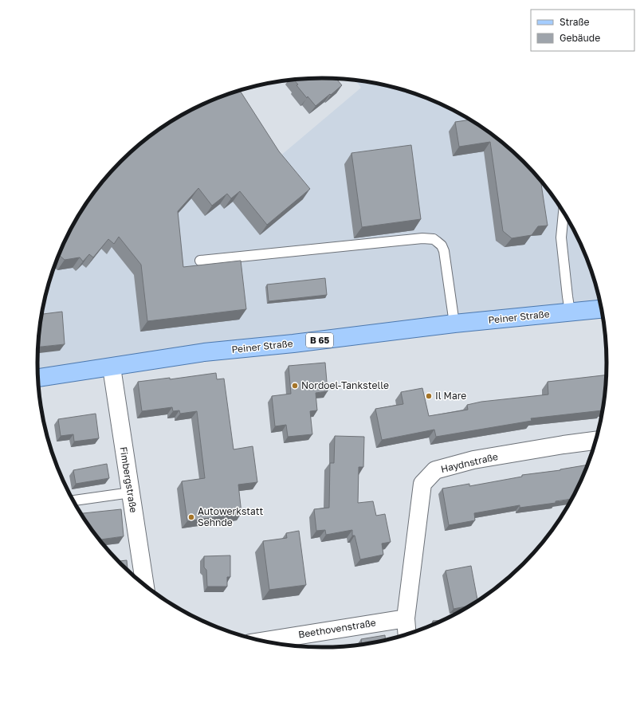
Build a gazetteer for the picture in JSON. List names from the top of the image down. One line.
{"streets":{"main road":["Peiner Straße","B 65"],"street":["Haydnstraße","Fimbergstraße","Beethovenstraße"]},"crossings":[["Peiner Straße","Fimbergstraße"],["Haydnstraße","Beethovenstraße"]],"places":["Nordoel-Tankstelle","Il Mare","Autowerkstatt Sehnde"],"legend":["Straße","Gebäude"]}
